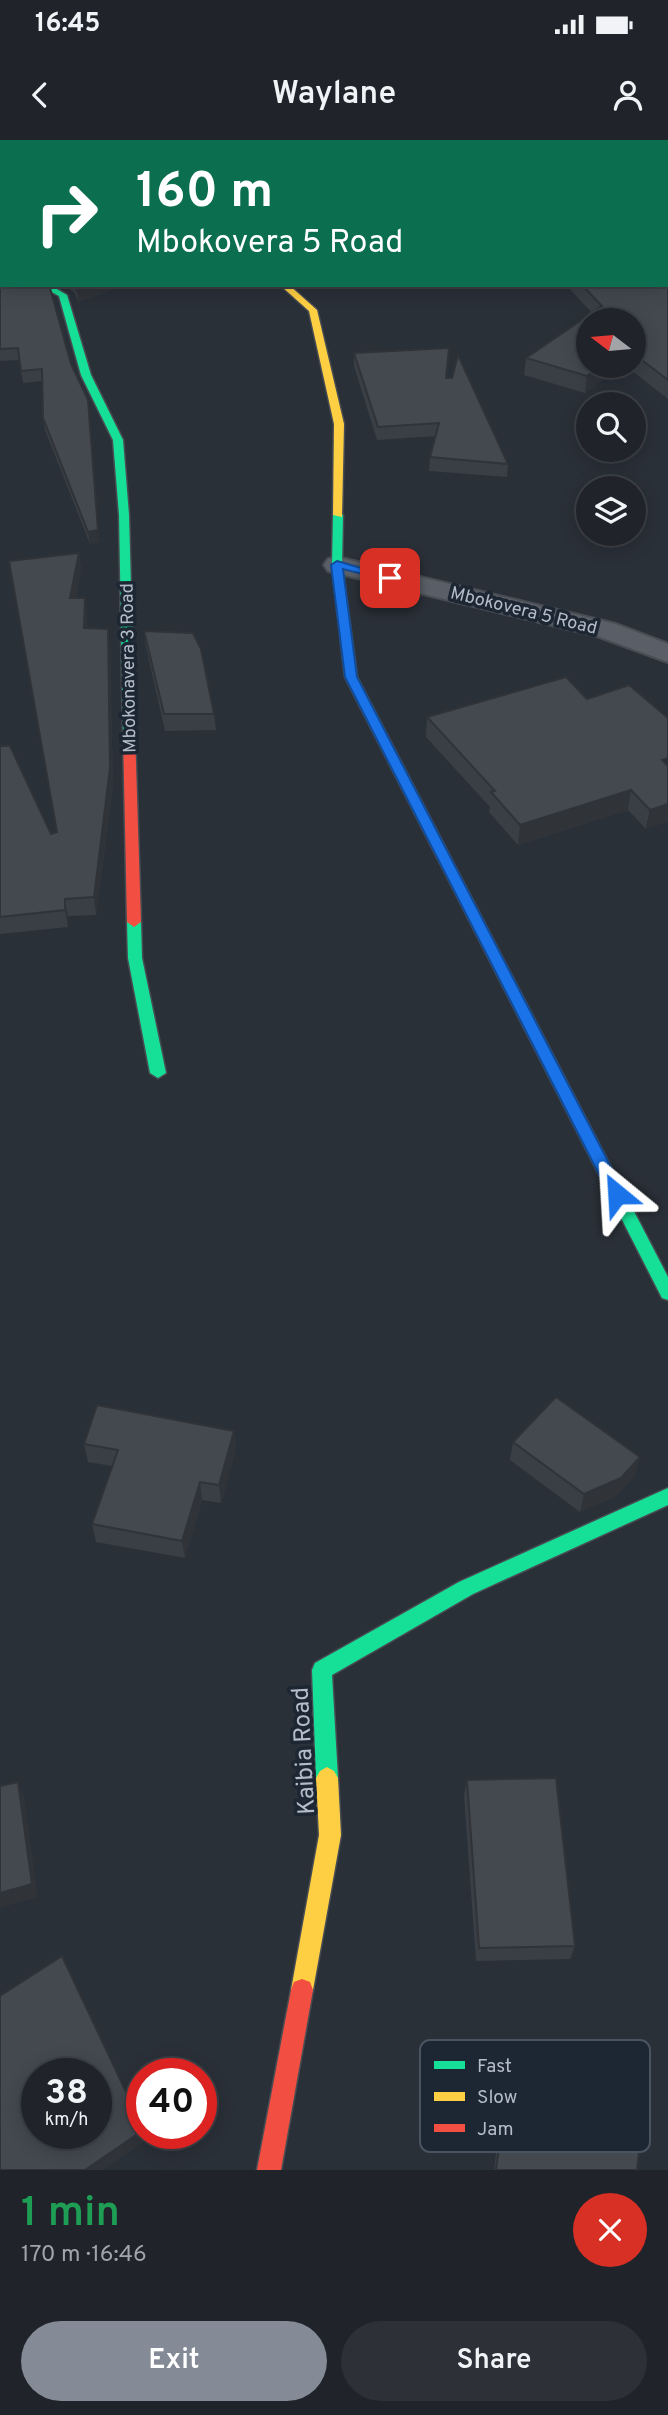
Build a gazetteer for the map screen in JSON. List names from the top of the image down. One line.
{"streets":{"street":["Mbokovera 5 Road","Mbokonavera 3 Road","Kaibia Road"]},"legend":["Fast","Slow","Jam"],"north":"left","page":{"status":"16:45","header":"Waylane","turn":["160 m","Mbokovera 5 Road"],"speed":"38 km/h","limit":"40","heading":["1 min","170 m · 16:46"],"buttons":["Exit","Share"]}}
